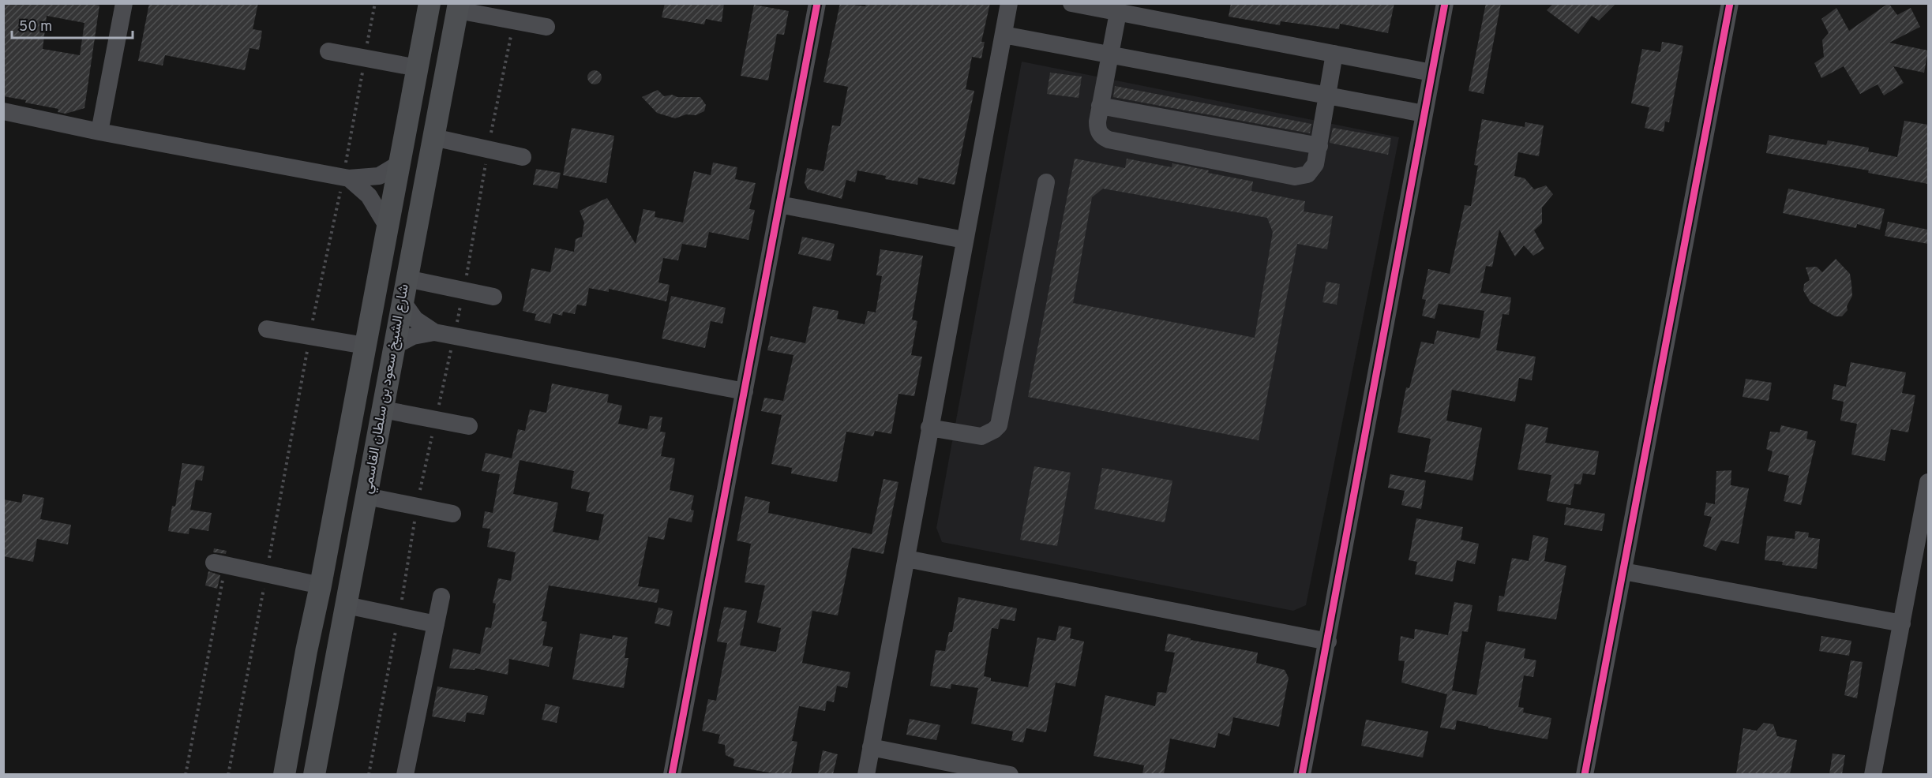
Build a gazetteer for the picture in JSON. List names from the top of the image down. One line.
{"streets":{"main road":["شارع الشيخ سعود بن سلطان القاسمي"]},"scale_bar":"50 m"}
